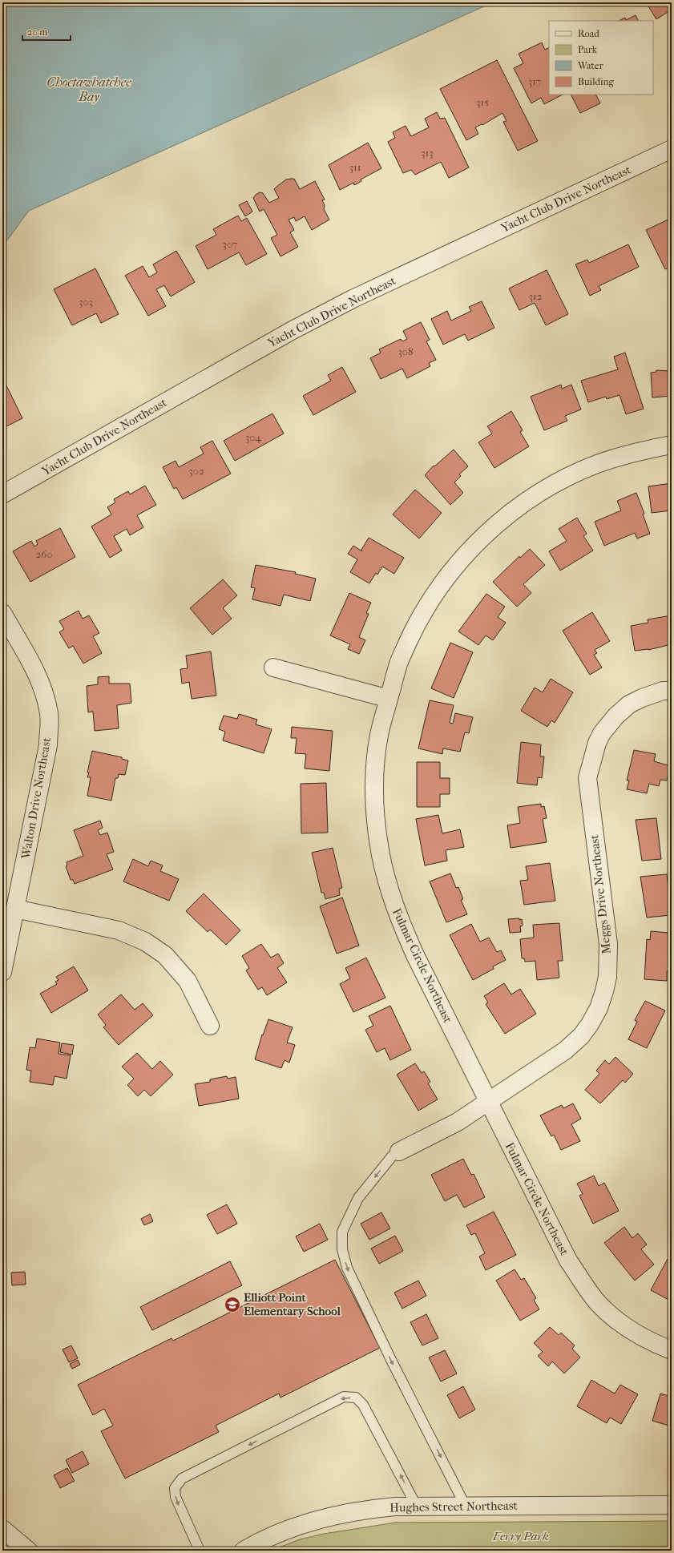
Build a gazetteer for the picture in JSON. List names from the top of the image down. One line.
{"streets":{"street":["Yacht Club Drive Northeast","Walton Drive Northeast","Meggs Drive Northeast","Fulmar Circle Northeast","Hughes Street Northeast"]},"crossings":[["Meggs Drive Northeast","Fulmar Circle Northeast"]],"water":["Choctawhatchee Bay"],"parks":["Ferry Park"],"places":{"school or university":["Elliott Point Elementary School"]},"house_numbers":["317","315","313","311","307","312","303","308","304","302","260"],"legend":["Road","Park","Water","Building"],"scale_bar":"20 m"}
